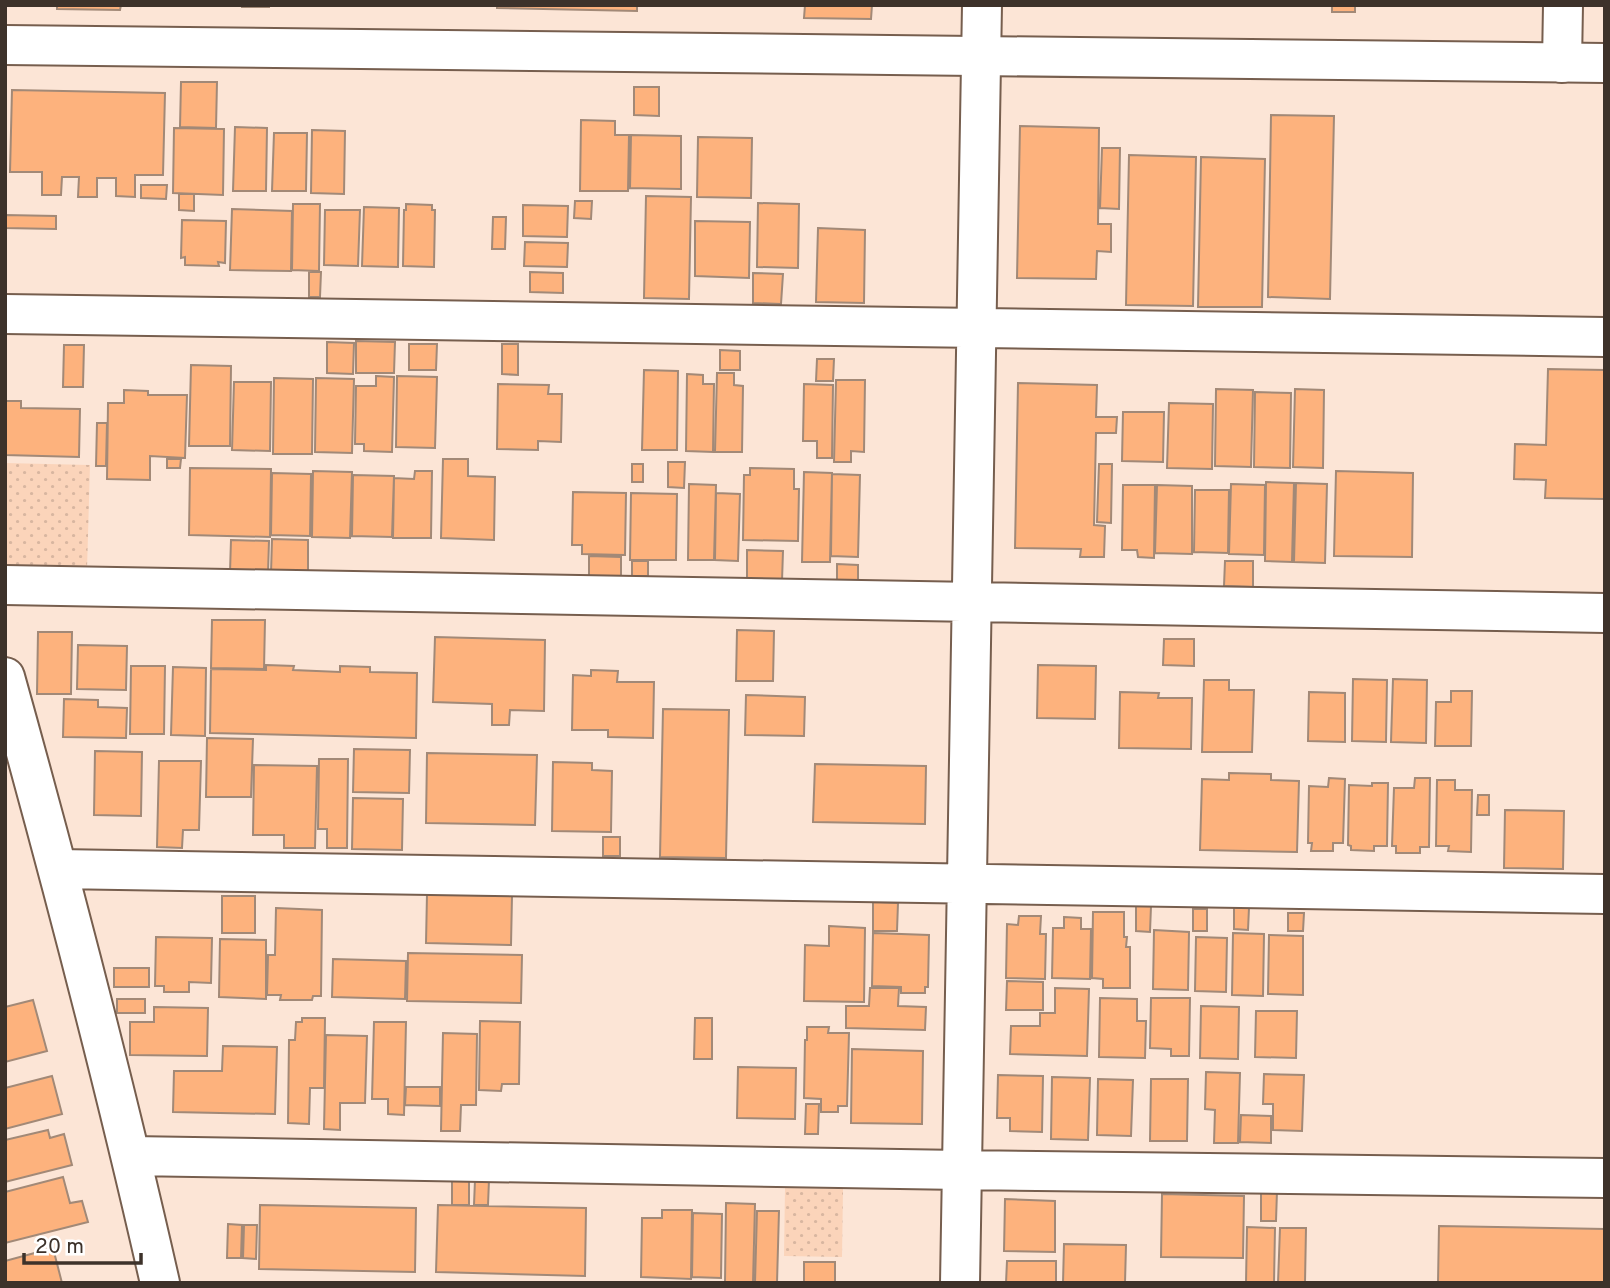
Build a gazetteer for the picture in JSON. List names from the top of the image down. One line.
{"scale_bar":"20 m"}
